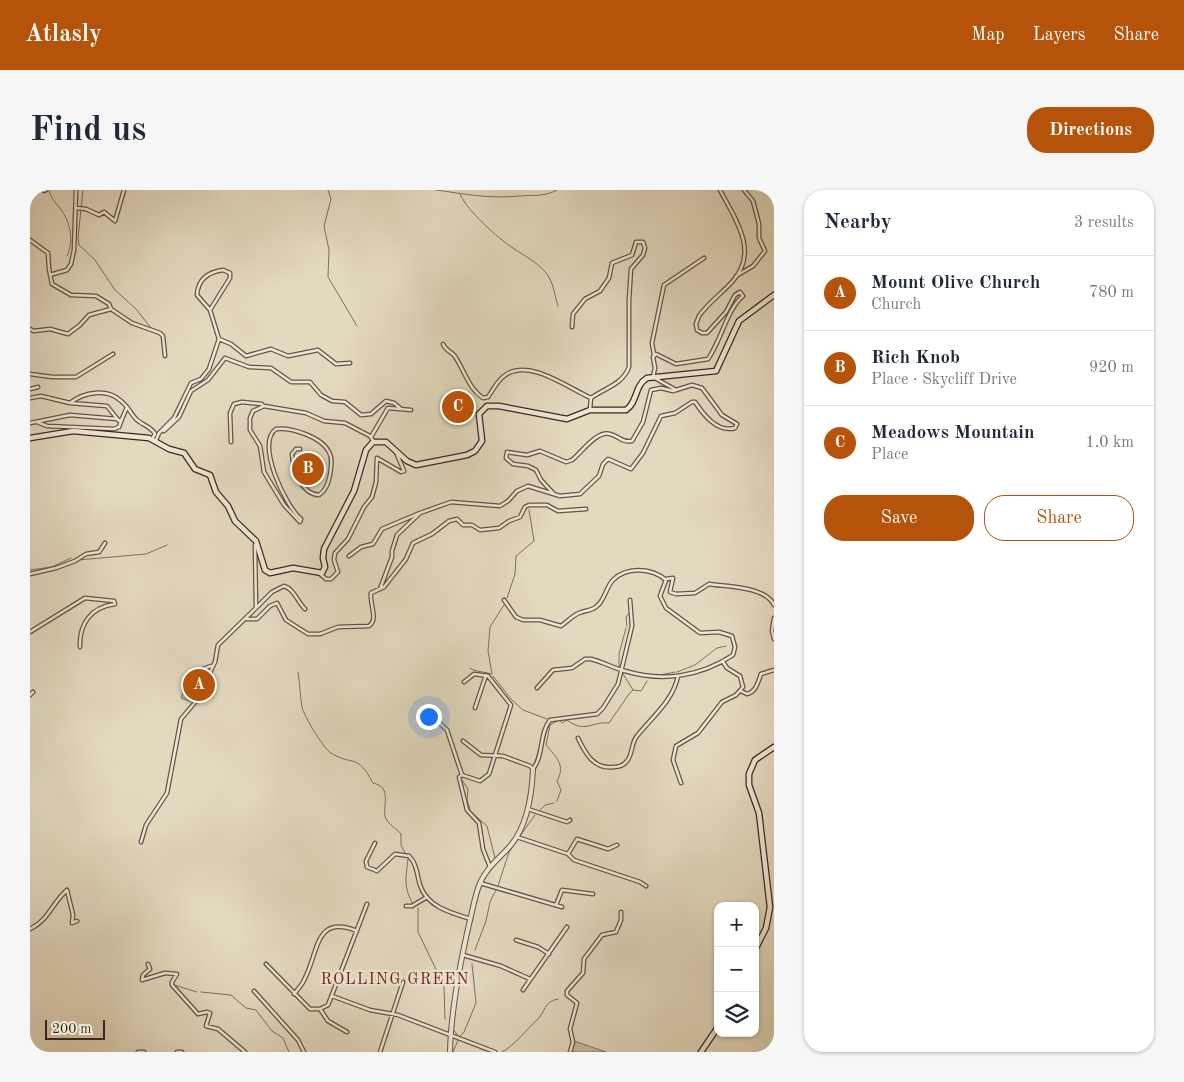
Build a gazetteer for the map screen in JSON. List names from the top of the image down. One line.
{"districts":["ROLLING GREEN"],"scale_bar":"200 m","page":{"header":"Atlasly","nav":["Map","Layers","Share"],"buttons":["Directions",["Save","Share"]],"title":"Find us","heading":["Nearby","3 results"],"list":[{"mark":"A","name":"Mount Olive Church","note":"Church","value":"780 m"},{"mark":"B","name":"Rich Knob","note":"Place · Skycliff Drive","value":"920 m"},{"mark":"C","name":"Meadows Mountain","note":"Place","value":"1.0 km"}],"pins":["C","B","A"],"map_buttons":["+","−"],"scale":"200 m"}}
